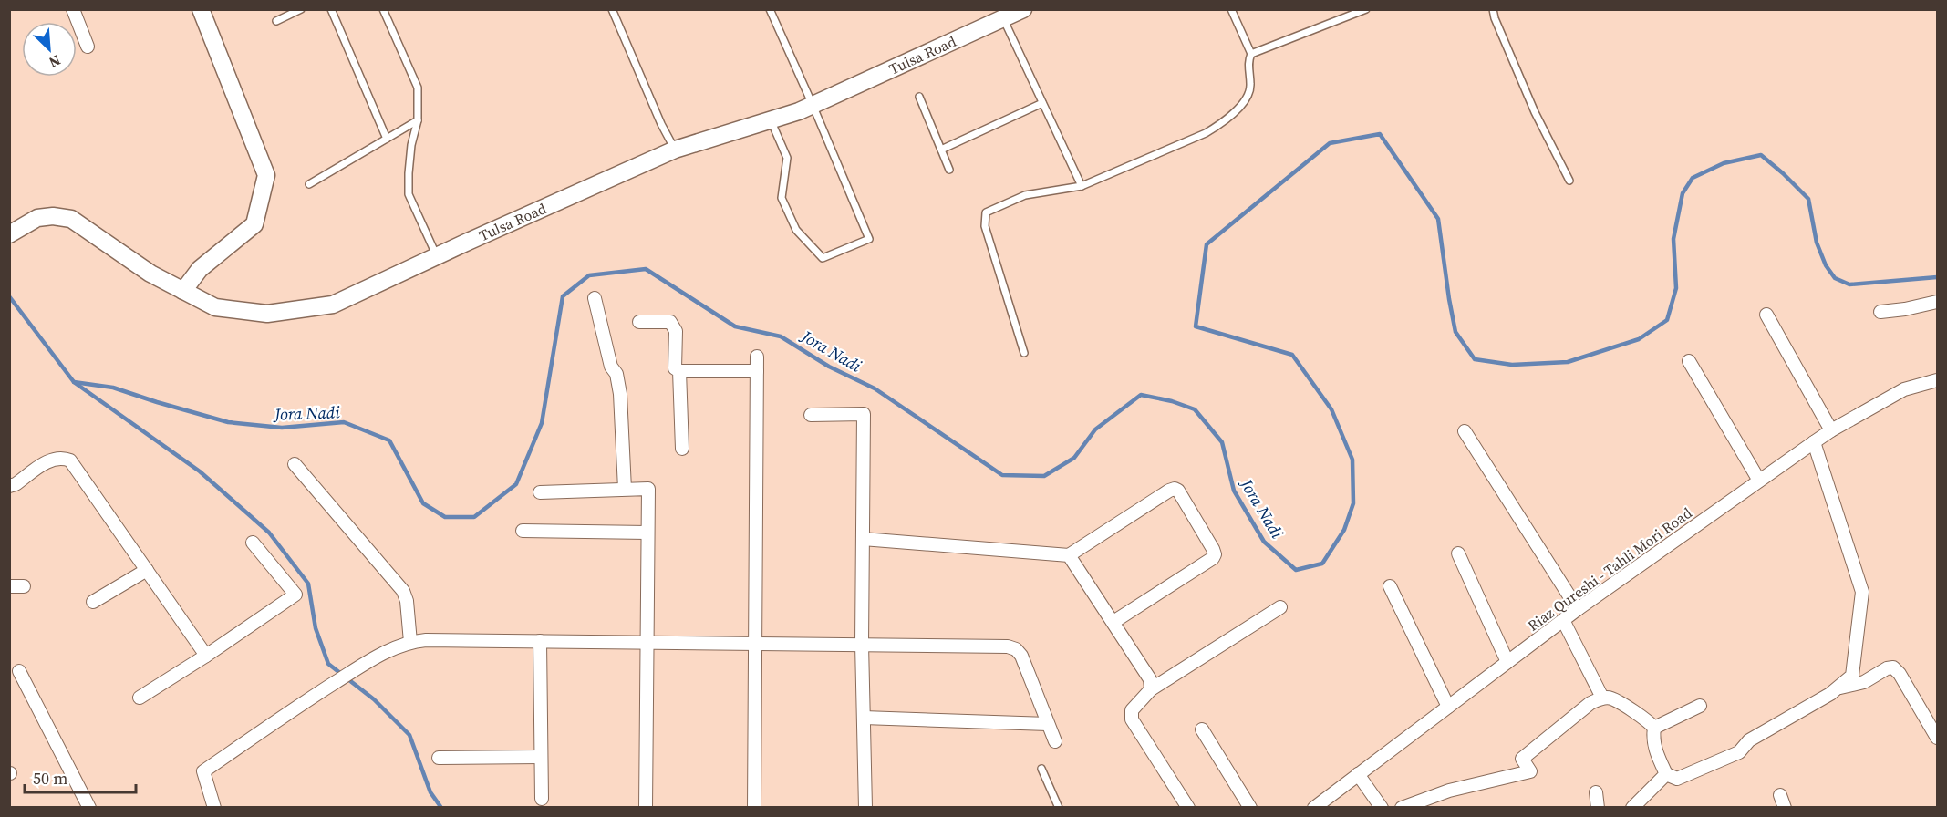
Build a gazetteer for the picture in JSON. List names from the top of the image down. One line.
{"streets":{"street":["Tulsa Road","Riaz Qureshi - Tahli Mori Road"]},"water":["Jora Nadi"],"scale_bar":"50 m","north":"bottom right"}
